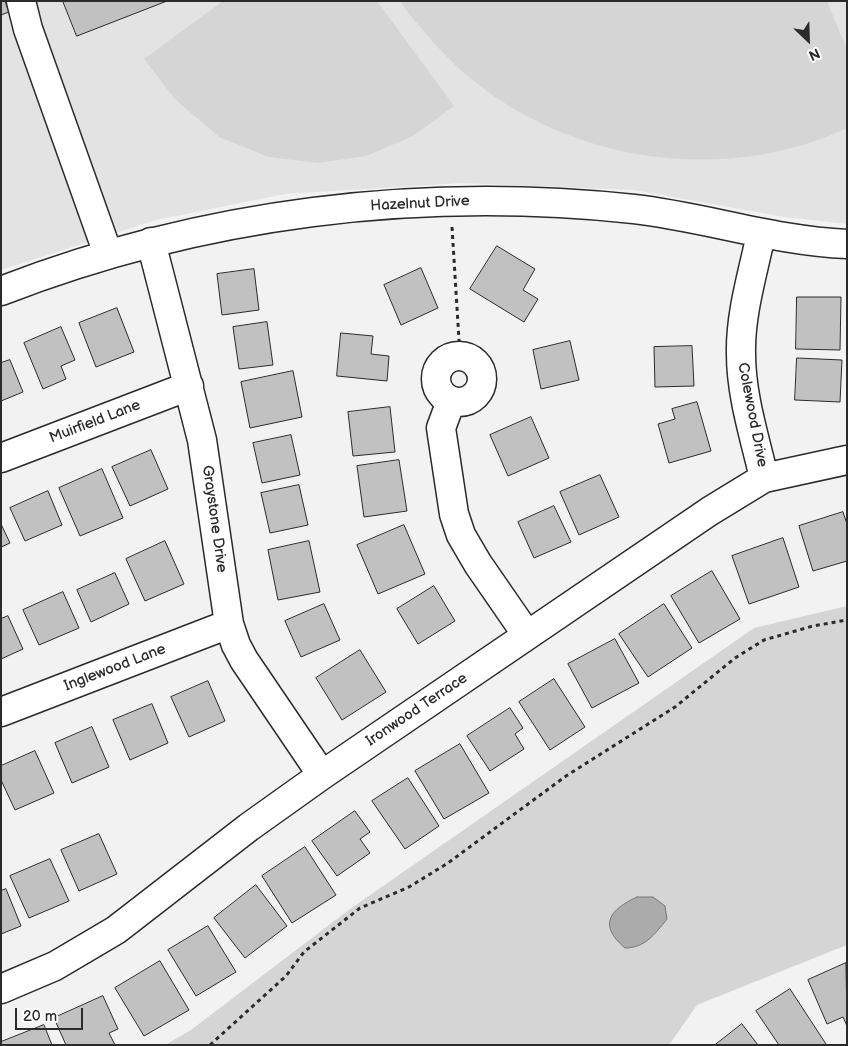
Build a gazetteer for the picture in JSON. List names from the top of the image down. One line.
{"streets":{"street":["Hazelnut Drive","Colewood Drive","Muirfield Lane","Graystone Drive","Inglewood Lane","Ironwood Terrace"]},"crossings":[["Hazelnut Drive","Colewood Drive"],["Hazelnut Drive","Graystone Drive"],["Colewood Drive","Ironwood Terrace"],["Muirfield Lane","Graystone Drive"],["Graystone Drive","Inglewood Lane"],["Graystone Drive","Ironwood Terrace"]],"scale_bar":"20 m","north":"bottom right"}
